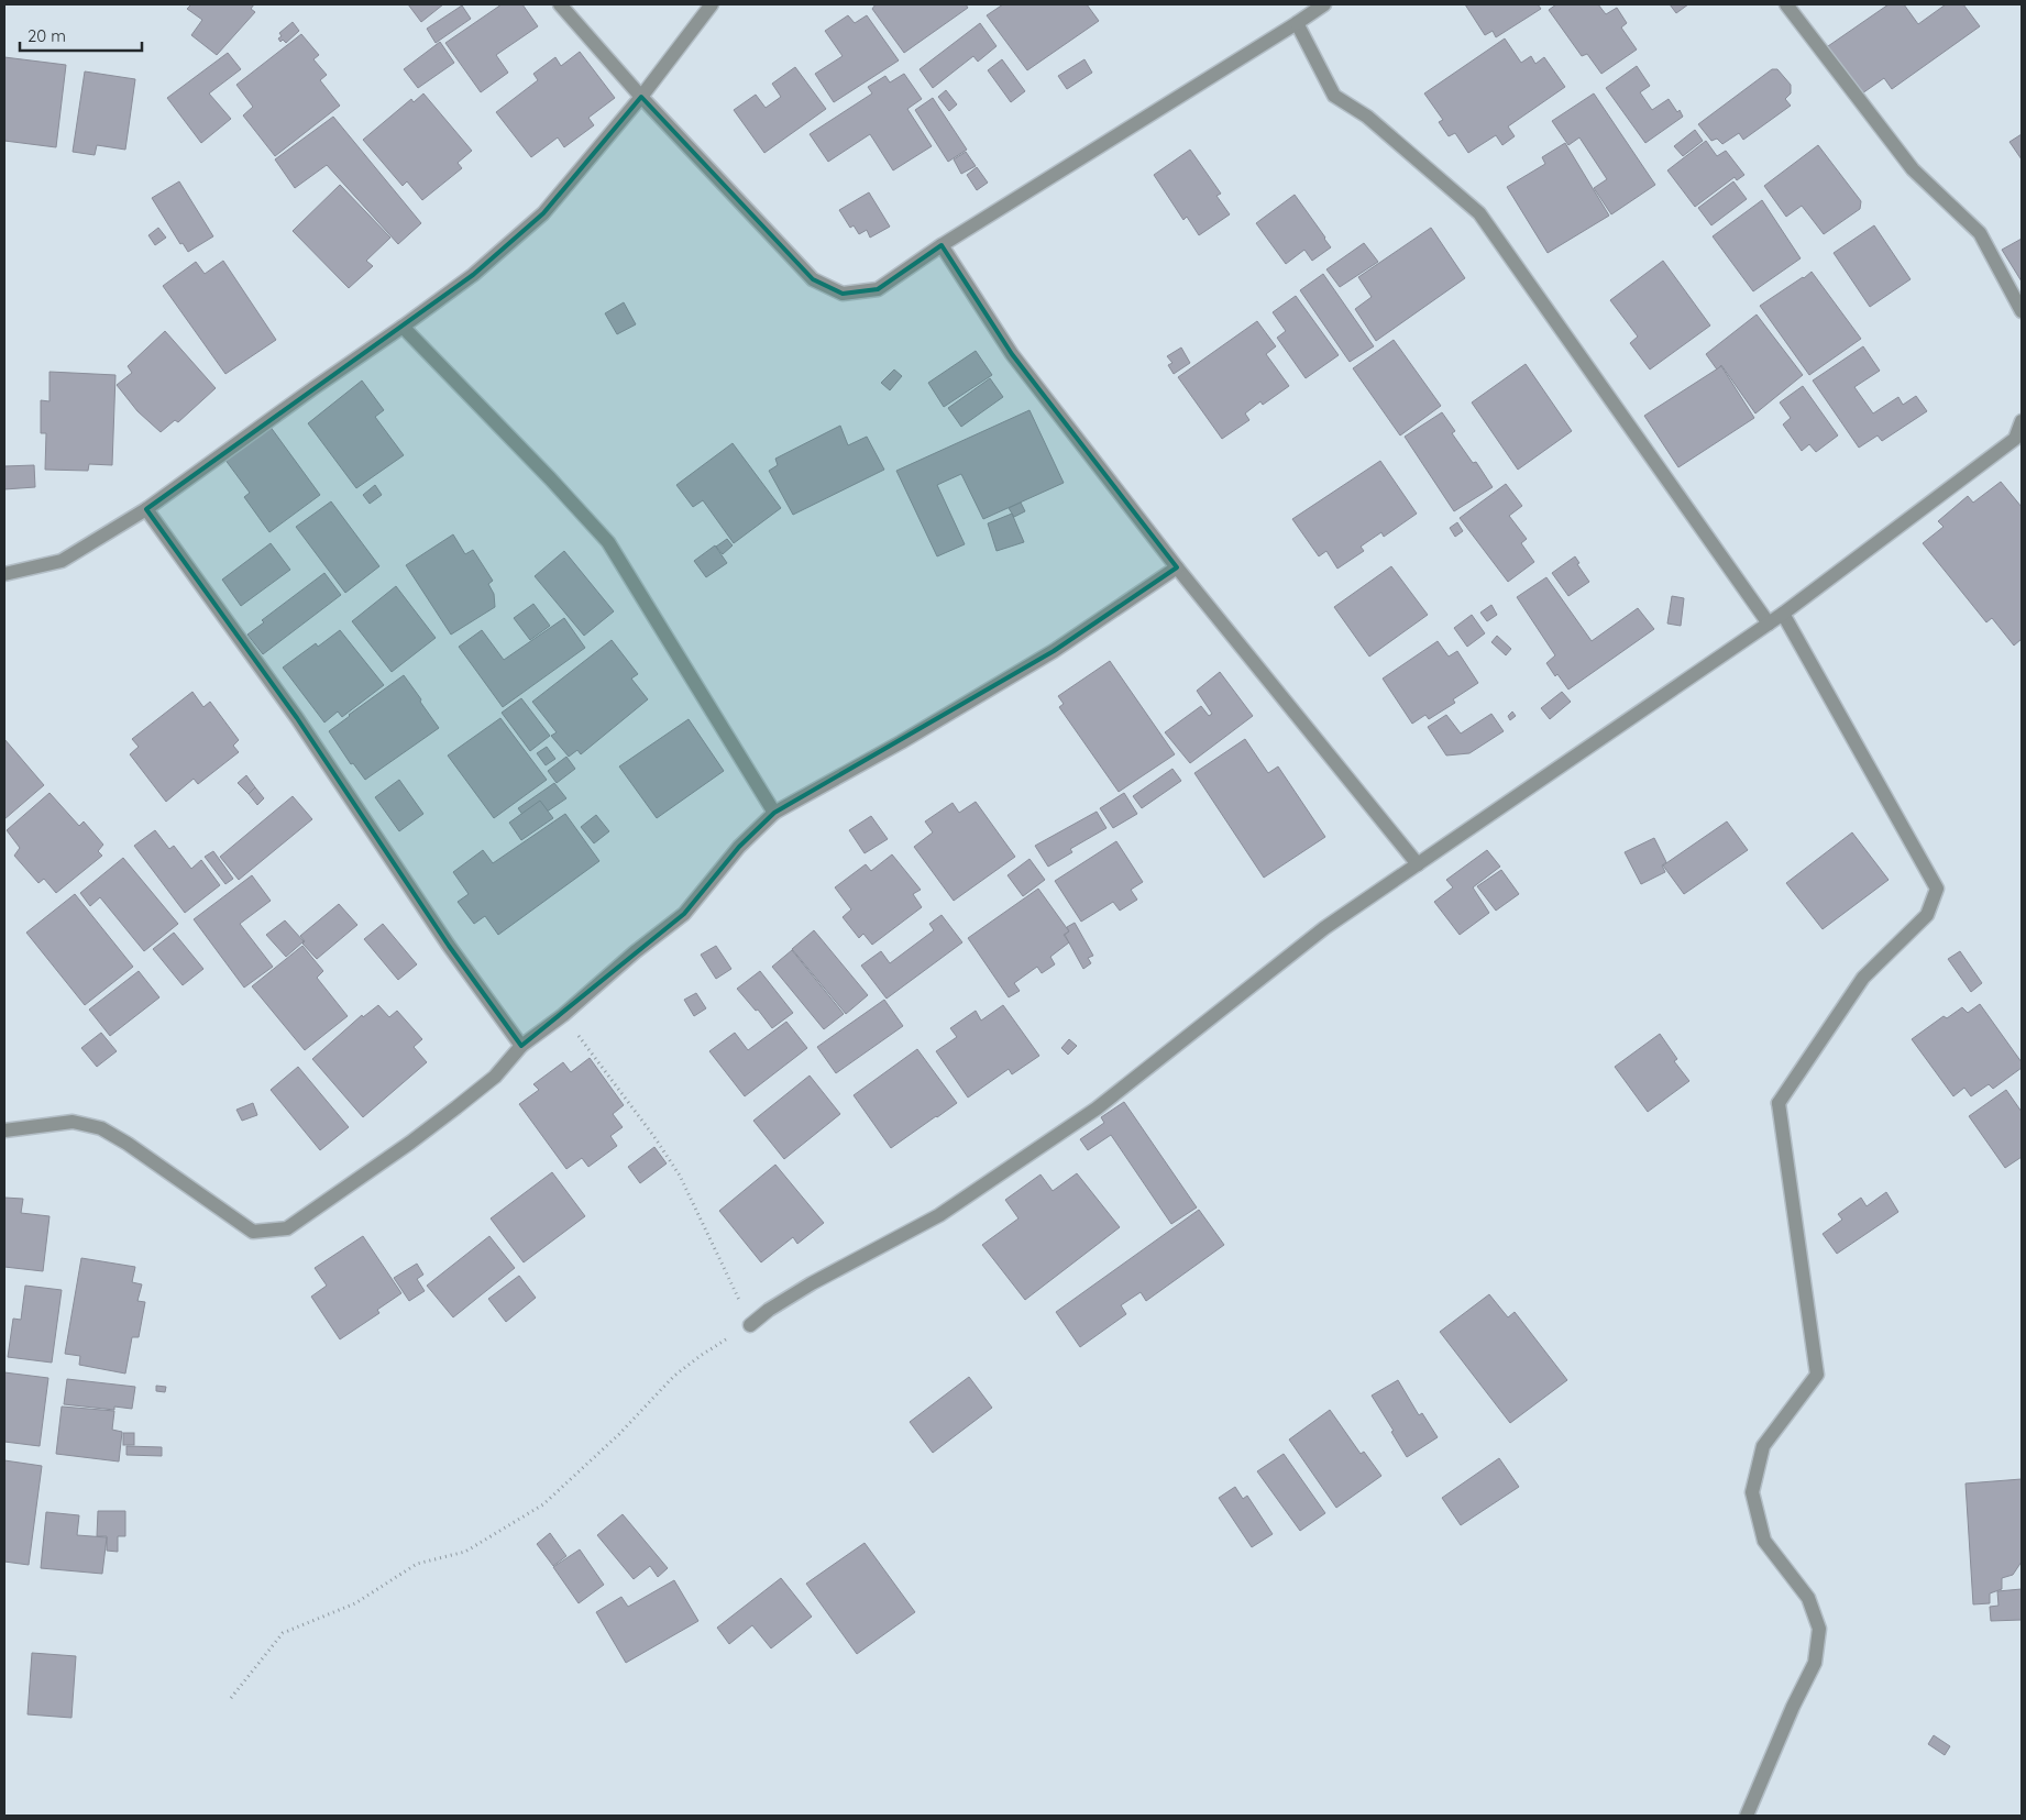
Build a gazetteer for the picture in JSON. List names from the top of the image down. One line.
{"scale_bar":"20 m"}
